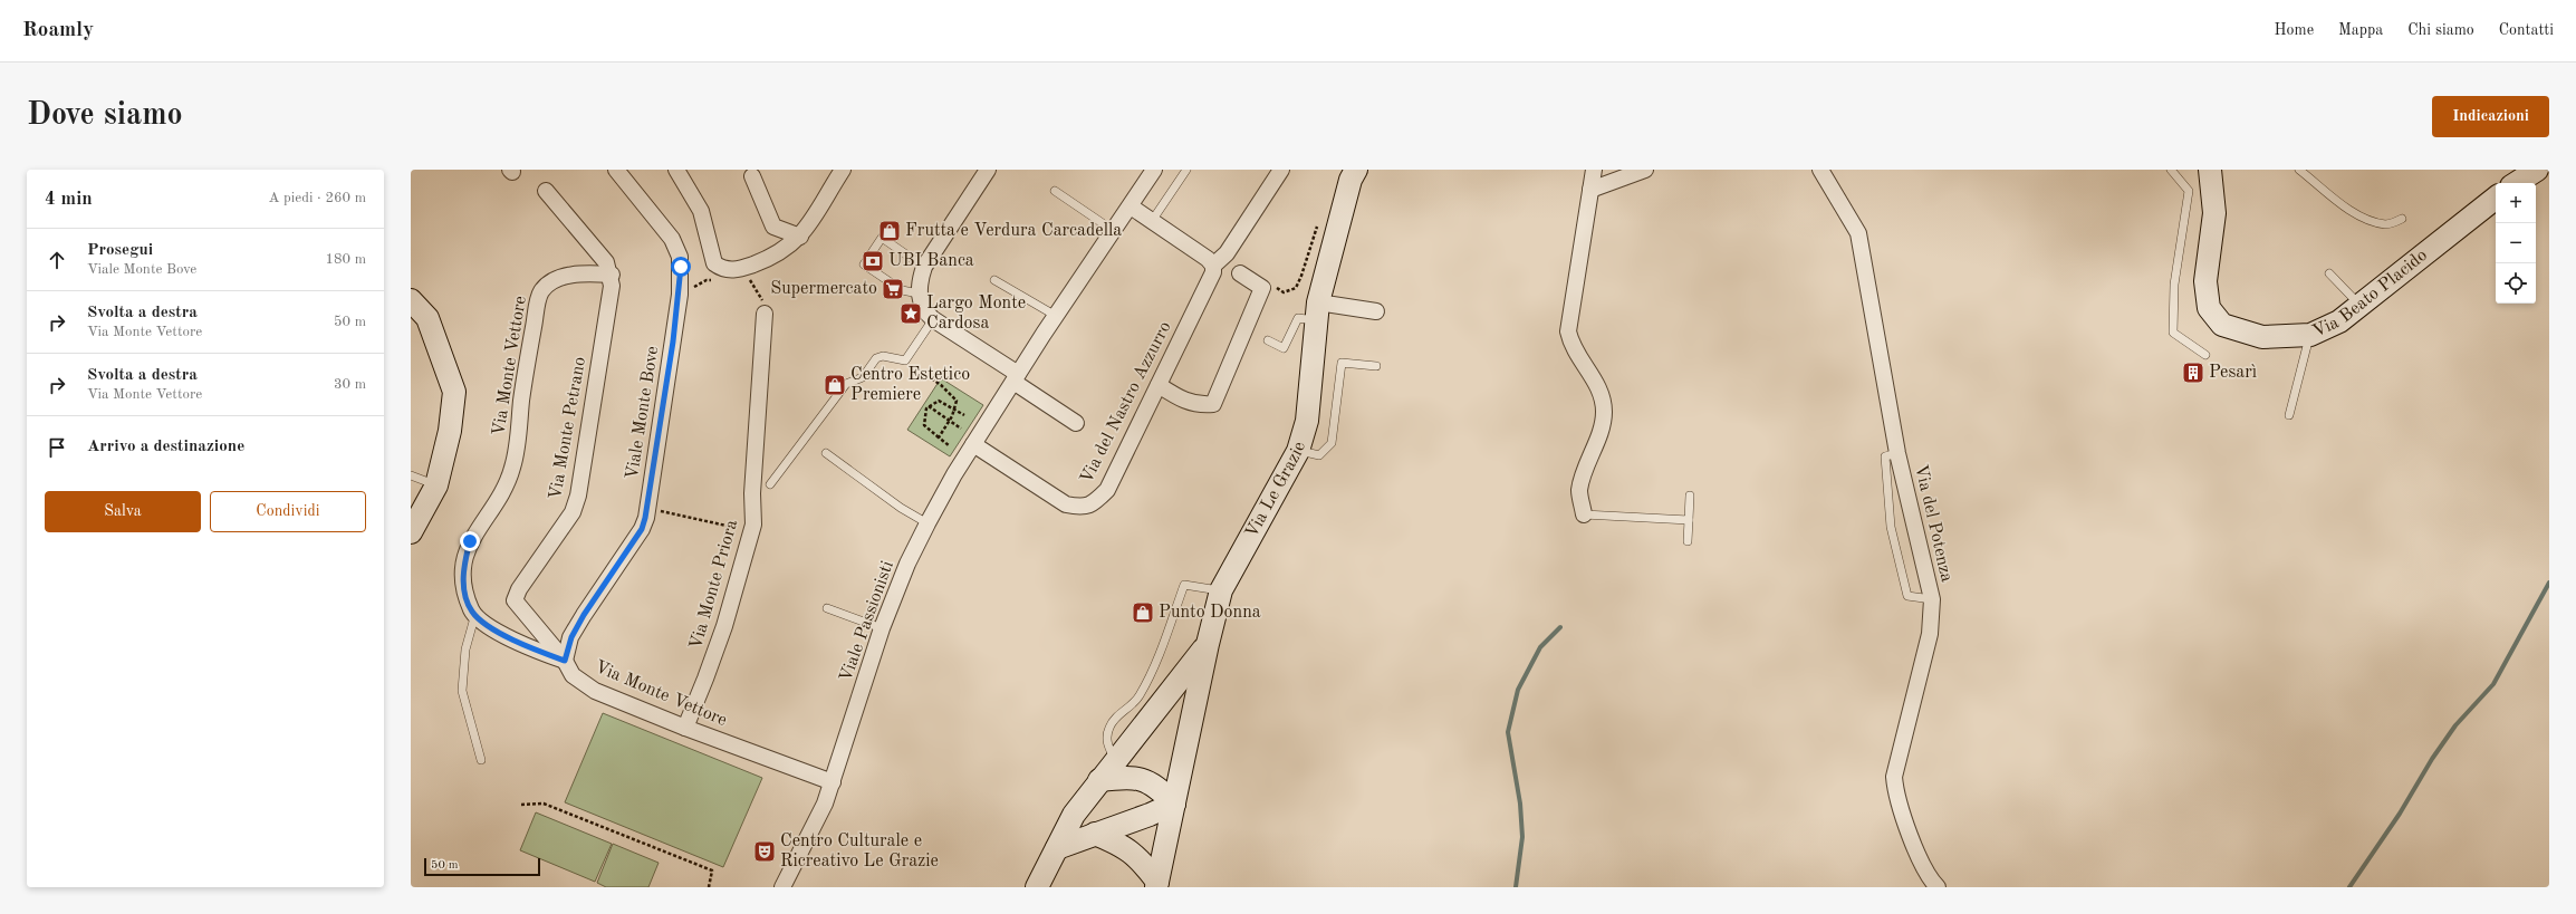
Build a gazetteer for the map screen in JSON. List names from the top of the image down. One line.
{"streets":{"main road":["Via Beato Placido","Via Le Grazie"],"street":["Via Monte Vettore","Via del Nastro Azzurro","Viale Monte Bove","Via Monte Petrano","Via del Potenza","Via Monte Priora","Viale Passionisti"]},"crossings":[["Via Monte Vettore","Viale Monte Bove"],["Via Monte Vettore","Via Monte Petrano"],["Via Monte Vettore","Via Monte Priora"],["Via Monte Vettore","Viale Passionisti"],["Via del Nastro Azzurro","Viale Passionisti"],["Viale Monte Bove","Via Monte Petrano"]],"places":{"shop":["Frutta e Verdura Carcadella","Centro Estetico Premiere","Punto Donna"],"bank":["UBI Banca"],"supermarket":["Supermercato"],"place":["Largo Monte Cardosa"],"building":["Pesarì"],"theatre":["Centro Culturale e Ricreativo Le Grazie"]},"scale_bar":"50 m","page":{"header":"Roamly","nav":["Home","Mappa","Chi siamo","Contatti"],"buttons":["Indicazioni",["Salva","Condividi"]],"title":"Dove siamo","heading":["4 min","A piedi · 260 m"],"map_buttons":["+","−"],"list":[["Prosegui","Viale Monte Bove","180 m"],["Svolta a destra","Via Monte Vettore","50 m"],["Svolta a destra","Via Monte Vettore","30 m"],"Arrivo a destinazione"],"scale":"50 m"}}
